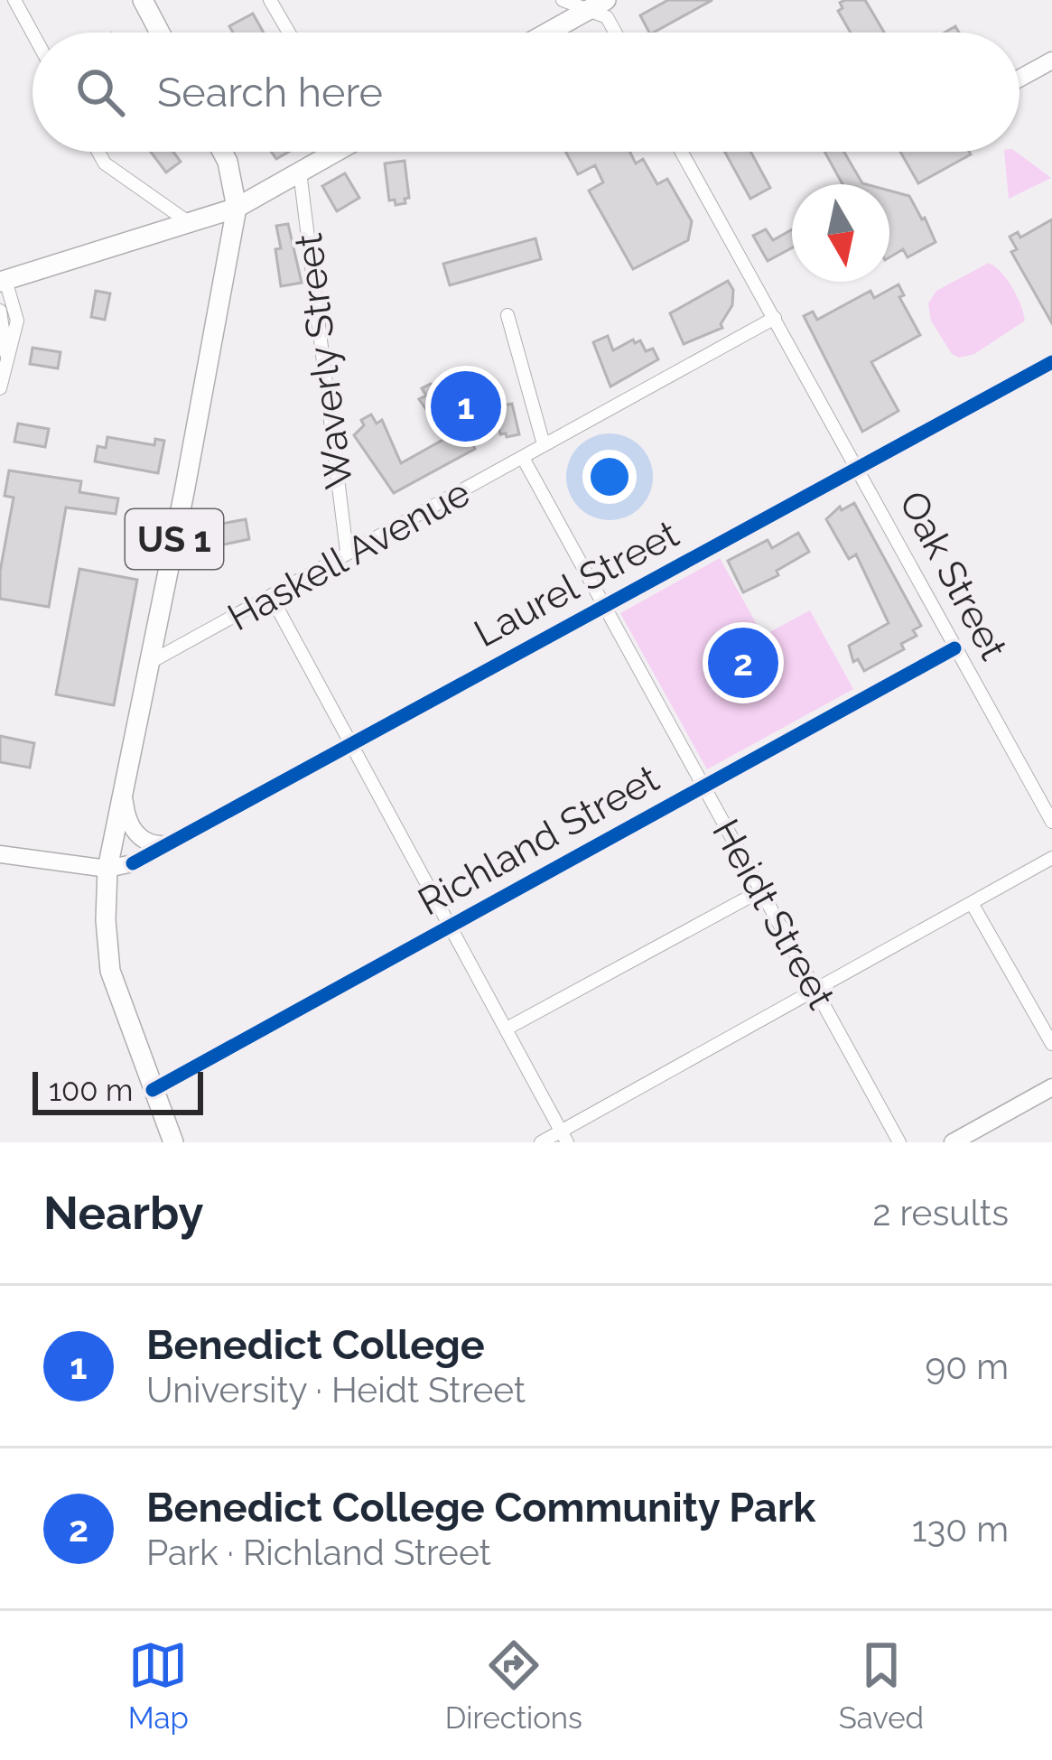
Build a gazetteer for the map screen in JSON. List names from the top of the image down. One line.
{"streets":{"main road":["US 1"],"street":["Waverly Street","Haskell Avenue","Oak Street","Laurel Street","Richland Street","Heidt Street"]},"crossings":[["Waverly Street","Haskell Avenue"],["US 1","Haskell Avenue"],["US 1","Laurel Street"],["US 1","Richland Street"],["Haskell Avenue","Oak Street"],["Haskell Avenue","Heidt Street"],["Oak Street","Laurel Street"],["Oak Street","Richland Street"],["Laurel Street","Heidt Street"],["Richland Street","Heidt Street"]],"scale_bar":"100 m","north":"bottom","page":{"search":"Search here","pins":["1","2"],"scale":"100 m","heading":["Nearby","2 results"],"list":[{"mark":"1","name":"Benedict College","note":"University · Heidt Street","value":"90 m"},{"mark":"2","name":"Benedict College Community Park","note":"Park · Richland Street","value":"130 m"}],"nav":["Map","Directions","Saved"]}}
